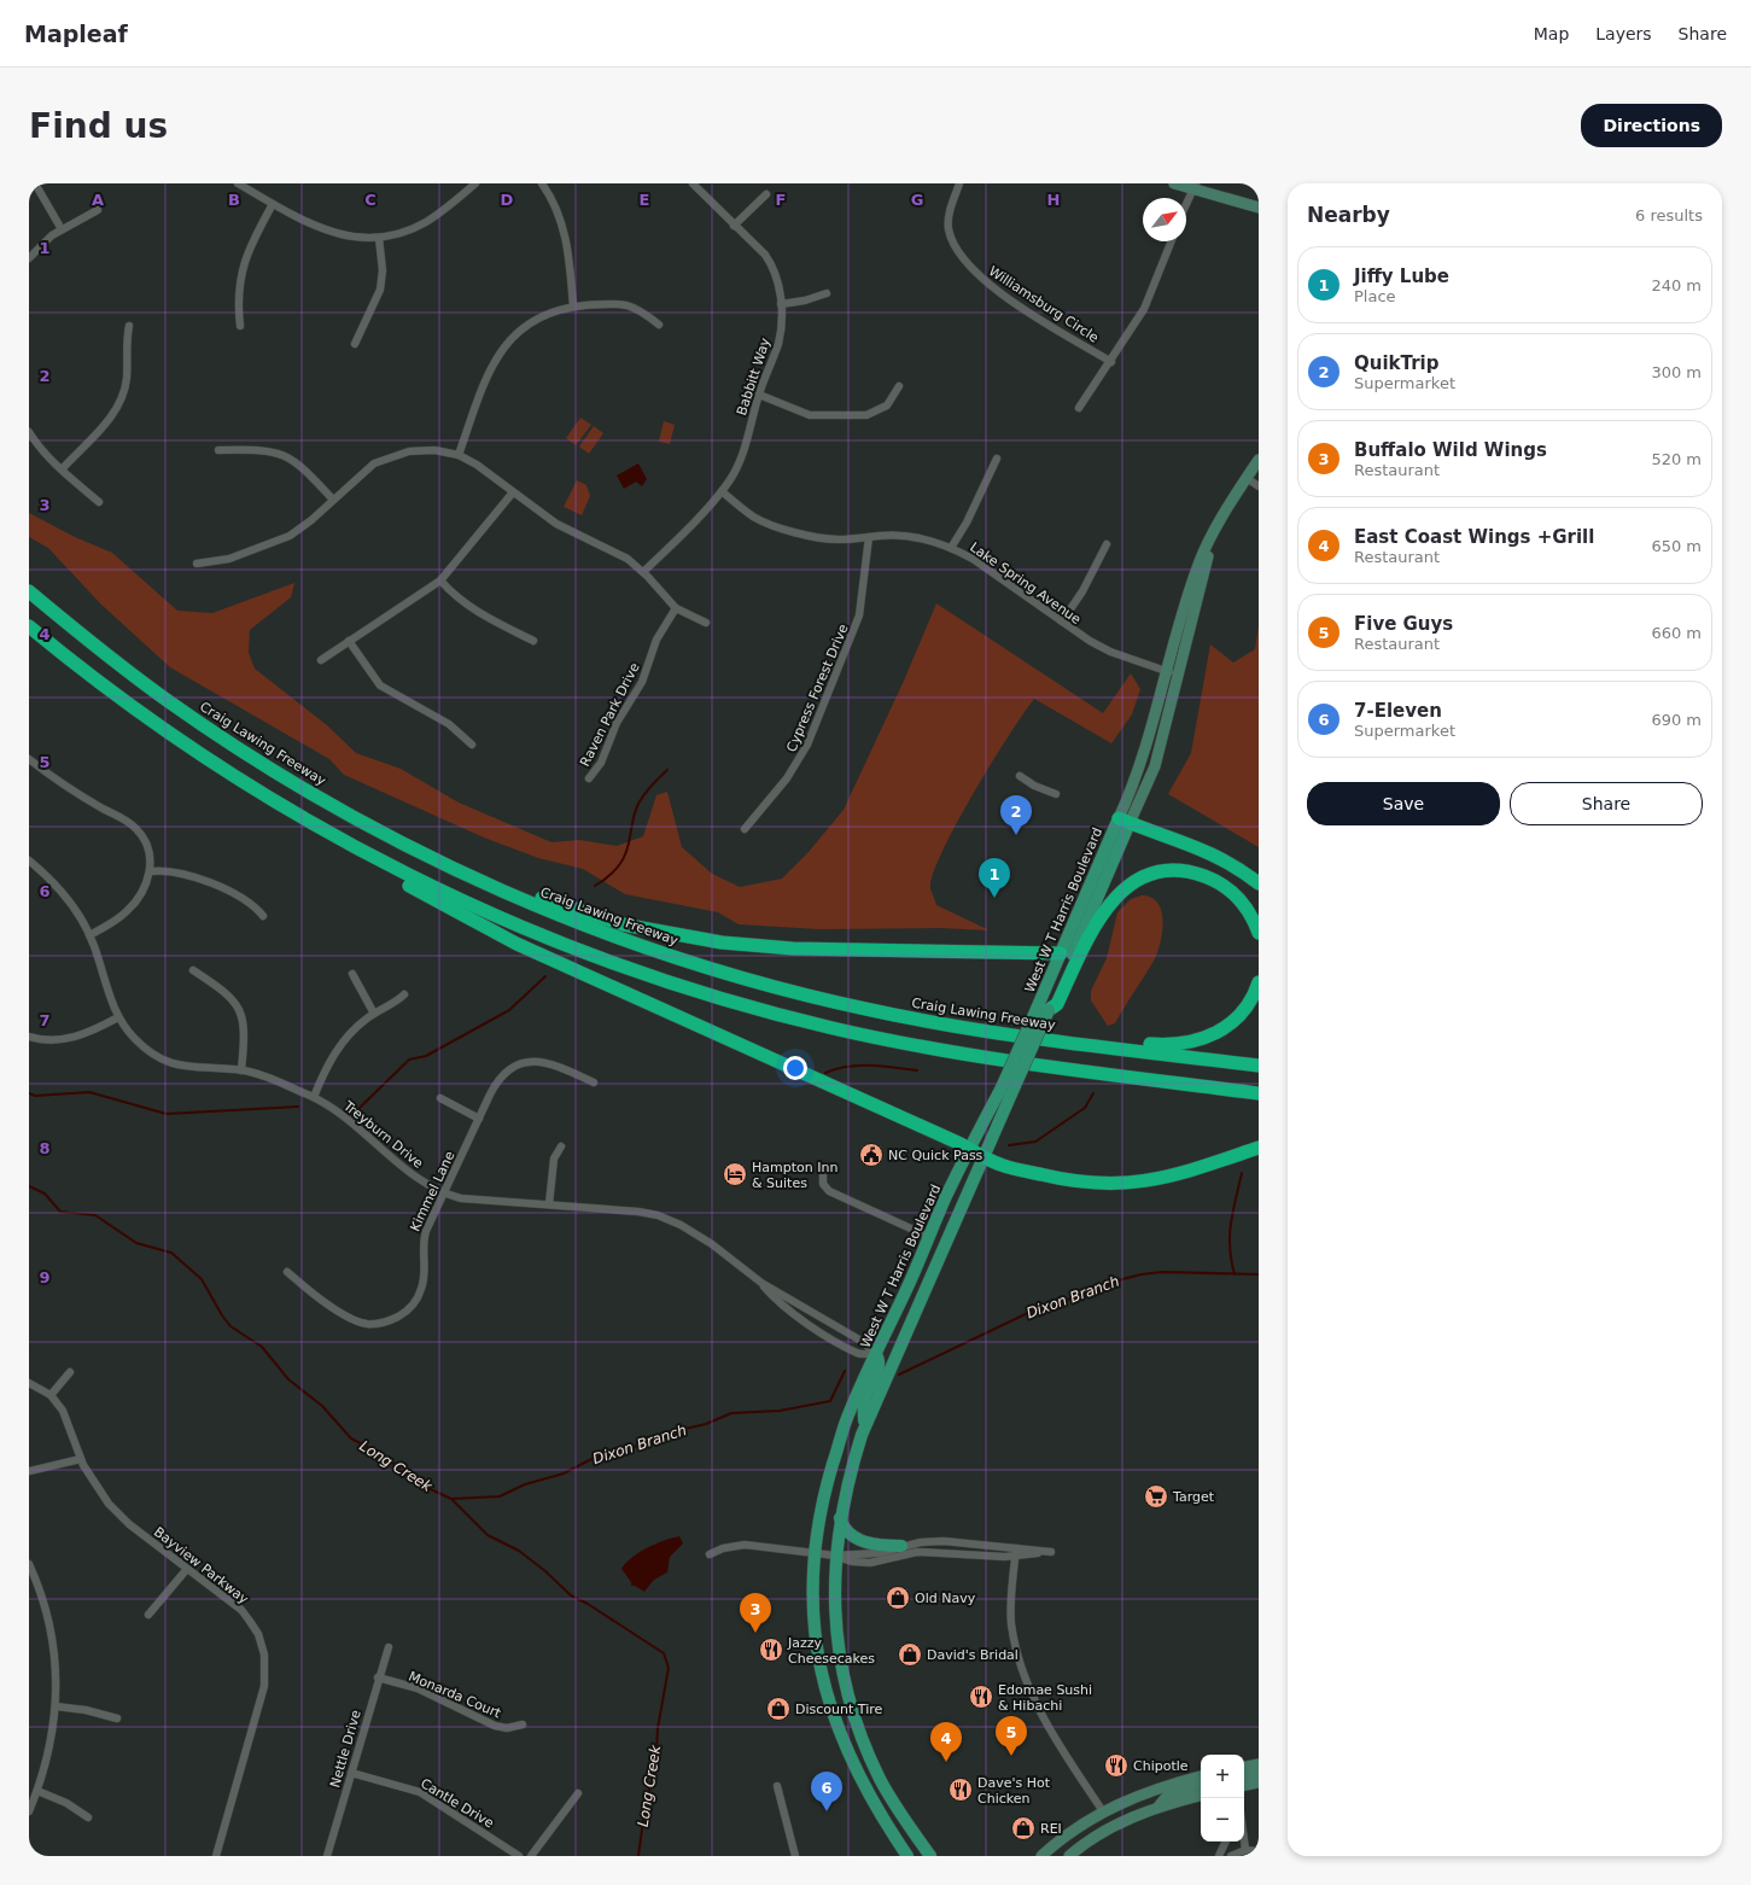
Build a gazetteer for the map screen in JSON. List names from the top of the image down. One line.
{"streets":{"highway":["Craig Lawing Freeway"],"main road":["West W T Harris Boulevard"],"street":["Williamsburg Circle","Babbitt Way","Lake Spring Avenue","Cypress Forest Drive","Raven Park Drive","Treyburn Drive","Kimmel Lane","Bayview Parkway","Monarda Court","Nettle Drive","Cantle Drive"]},"crossings":[["Babbitt Way","Lake Spring Avenue"],["Lake Spring Avenue","Cypress Forest Drive"],["Lake Spring Avenue","West W T Harris Boulevard"],["West W T Harris Boulevard","Treyburn Drive"],["Treyburn Drive","Kimmel Lane"],["Monarda Court","Nettle Drive"],["Nettle Drive","Cantle Drive"]],"water":["Dixon Branch","Long Creek"],"places":{"public building":["NC Quick Pass"],"hotel":["Hampton Inn & Suites"],"supermarket":["Target"],"shop":["Old Navy","David's Bridal","Discount Tire","REI"],"restaurant":["Jazzy Cheesecakes","Edomae Sushi & Hibachi","Chipotle","Dave's Hot Chicken"]},"north":"top right","page":{"header":"Mapleaf","nav":["Map","Layers","Share"],"buttons":["Directions",["Save","Share"]],"title":"Find us","heading":["Nearby","6 results"],"list":[{"mark":"1","name":"Jiffy Lube","note":"Place","value":"240 m"},{"mark":"2","name":"QuikTrip","note":"Supermarket","value":"300 m"},{"mark":"3","name":"Buffalo Wild Wings","note":"Restaurant","value":"520 m"},{"mark":"4","name":"East Coast Wings +Grill","note":"Restaurant","value":"650 m"},{"mark":"5","name":"Five Guys","note":"Restaurant","value":"660 m"},{"mark":"6","name":"7-Eleven","note":"Supermarket","value":"690 m"}],"pins":["2","1","3","5","4","6"],"map_buttons":["+","−"]},"grid":{"columns":["A","B","C","D","E","F","G","H"],"rows":["1","2","3","4","5","6","7","8","9"]}}
